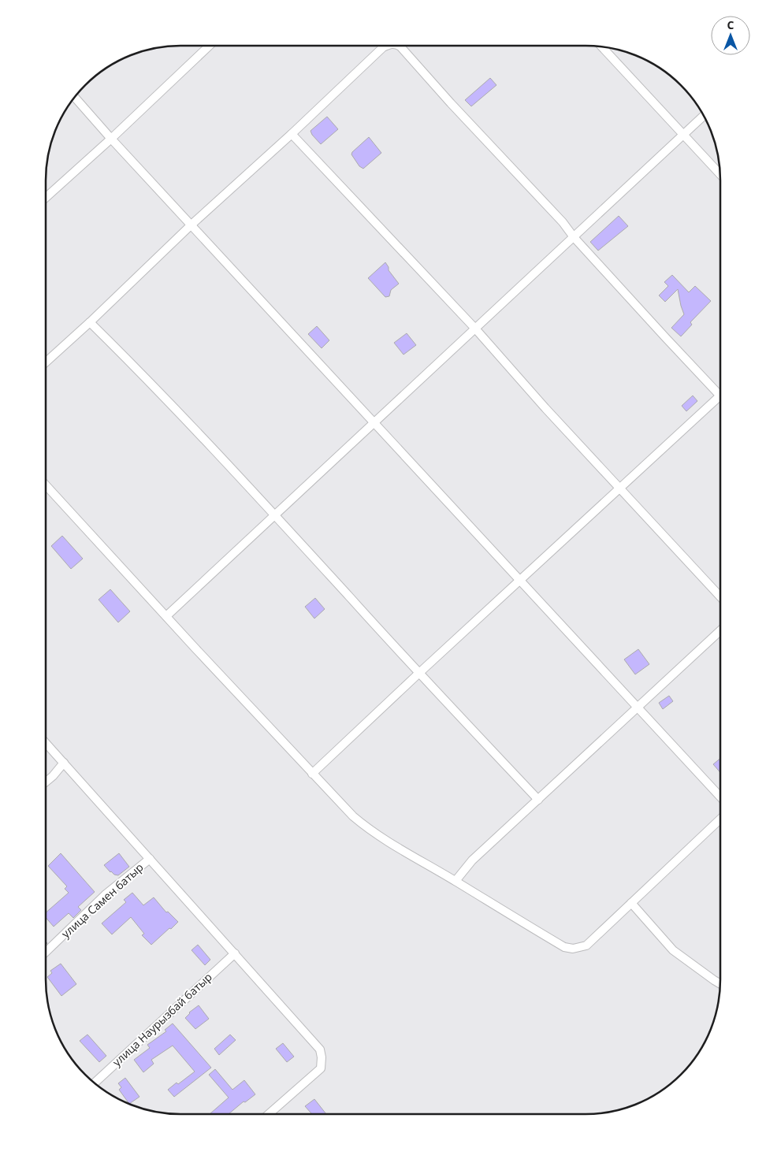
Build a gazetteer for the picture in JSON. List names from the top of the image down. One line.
{"streets":{"street":["улица Самен батыр","улица Наурызбай батыр"]},"north":"top"}
